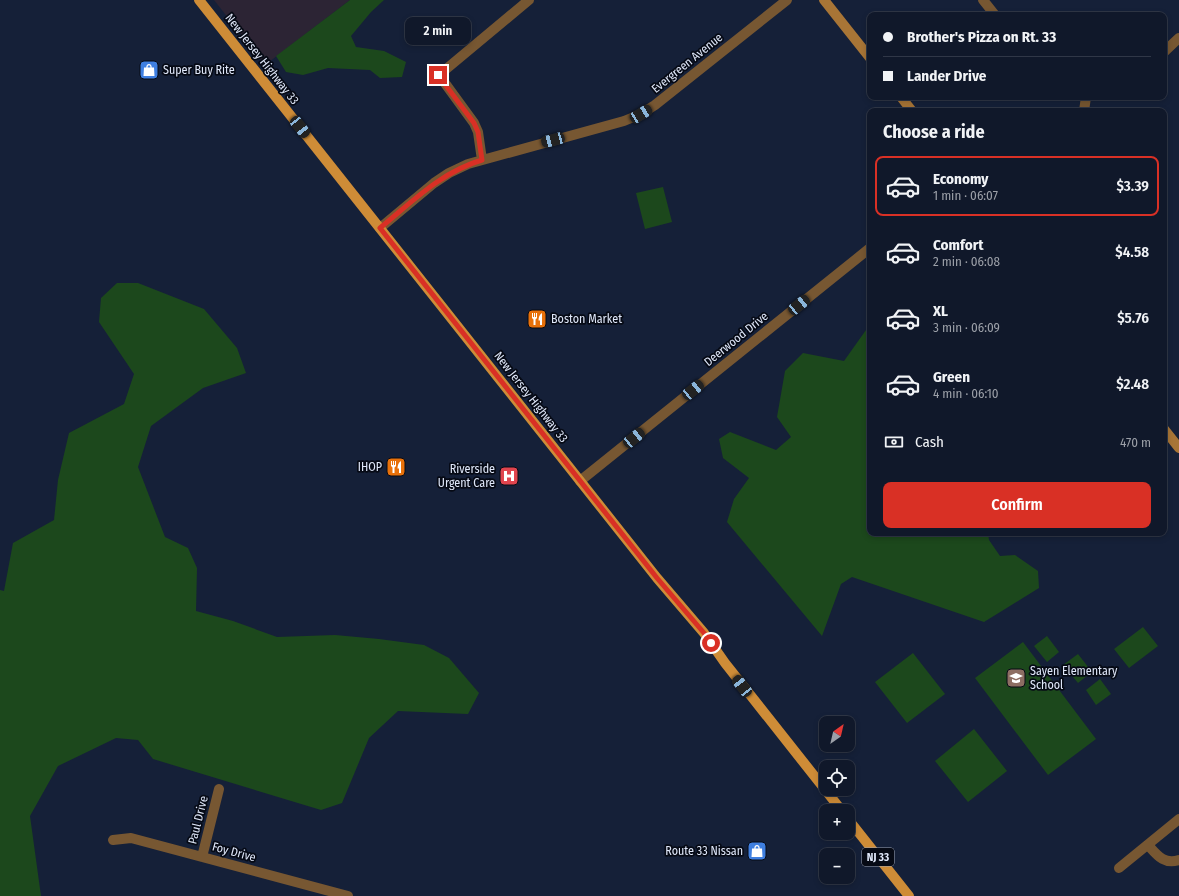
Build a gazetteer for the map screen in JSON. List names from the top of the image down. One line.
{"streets":{"main road":["New Jersey Highway 33","NJ 33"],"street":["Evergreen Avenue","Deerwood Drive","Paul Drive","Foy Drive"]},"crossings":[["New Jersey Highway 33","Evergreen Avenue"],["New Jersey Highway 33","Deerwood Drive"],["Paul Drive","Foy Drive"]],"places":{"shop":["Super Buy Rite","Route 33 Nissan"],"restaurant":["Boston Market","IHOP"],"hospital":["Riverside Urgent Care"],"school or university":["Sayen Elementary School"]},"north":"top right","page":{"banner":["Brother's Pizza on Rt. 33","Lander Drive"],"bubble":"2 min","heading":"Choose a ride","list":[{"name":"Economy","note":"1 min · 06:07","value":"$3.39"},{"name":"Comfort","note":"2 min · 06:08","value":"$4.58"},{"name":"XL","note":"3 min · 06:09","value":"$5.76"},{"name":"Green","note":"4 min · 06:10","value":"$2.48"}],"pay":["Cash","470 m"],"buttons":"Confirm","map_buttons":["+","−"]}}
